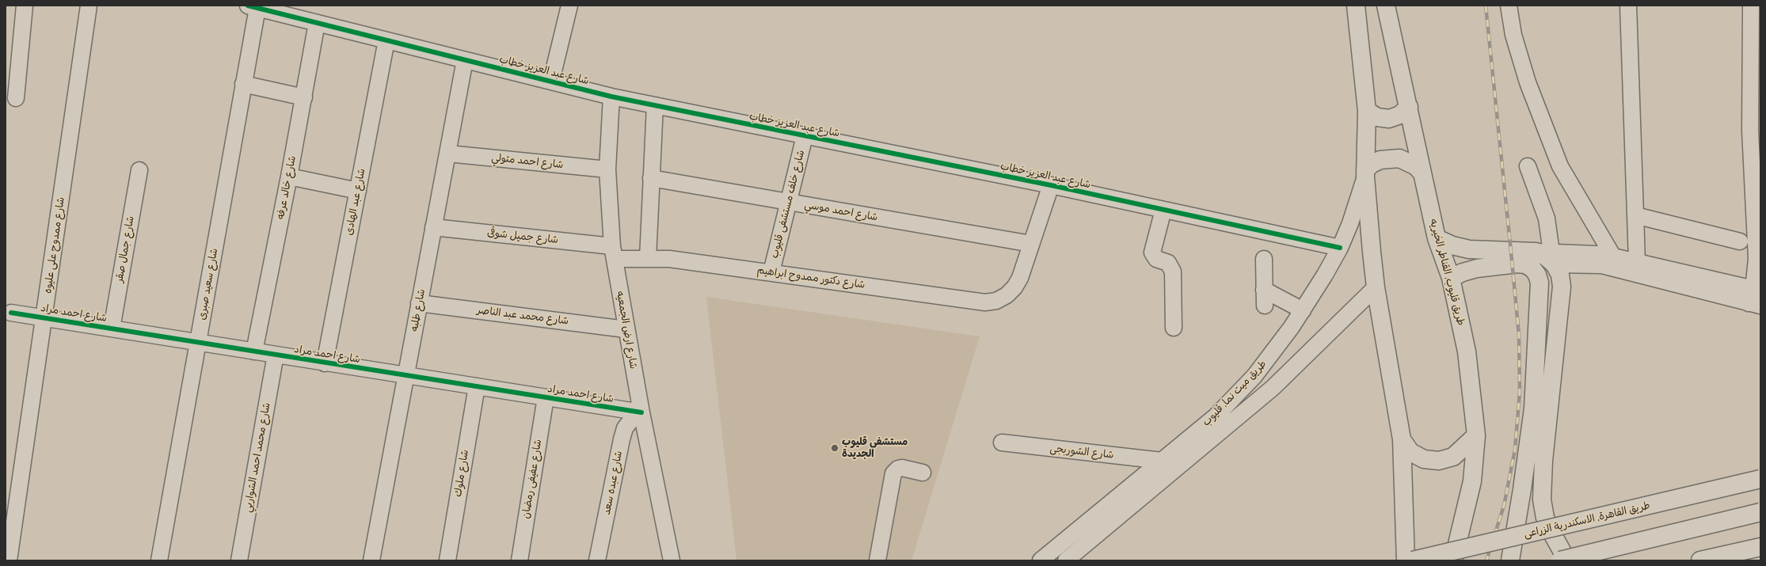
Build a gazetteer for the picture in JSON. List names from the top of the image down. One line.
{"streets":{"main road":["طريق قليوب, القناطر الخيريه","طريق القاهرة, الاسكندرية الزراعى"],"street":["شارع عبد العزيز خطاب","شارع احمد متولي","شارع خالد عرفه","شارع عبد الهادى","شارع خلف مستشفى قليوب","شارع احمد موسي","شارع جميل شوقى","شارع ممدوح على عليوه","شارع جمال صقر","شارع دكتور ممدوح ابراهيم","شارع سعيد صبرى","شارع طلبه","شارع احمد مراد","شارع محمد عبد الناصر","شارع ارض الجمعيه","طريق ميت نما, قليوب","شارع الشوربجى","شارع محمد احمد الشواربي","شارع ملوك","شارع عفيفى رمضان","شارع عبده سعد"]},"crossings":[["شارع عبد العزيز خطاب","شارع خالد عرفه"],["شارع عبد العزيز خطاب","شارع عبد الهادى"],["شارع عبد العزيز خطاب","شارع خلف مستشفى قليوب"],["شارع عبد العزيز خطاب","شارع سعيد صبرى"],["شارع عبد العزيز خطاب","شارع طلبه"],["شارع عبد العزيز خطاب","شارع ارض الجمعيه"],["شارع عبد العزيز خطاب","طريق ميت نما, قليوب"],["شارع احمد متولي","شارع طلبه"],["شارع احمد متولي","شارع ارض الجمعيه"],["شارع خالد عرفه","شارع احمد مراد"],["شارع عبد الهادى","شارع احمد مراد"],["شارع خلف مستشفى قليوب","شارع احمد موسي"],["شارع خلف مستشفى قليوب","شارع دكتور ممدوح ابراهيم"],["شارع احمد موسي","شارع دكتور ممدوح ابراهيم"],["شارع جميل شوقى","شارع دكتور ممدوح ابراهيم"],["شارع جميل شوقى","شارع طلبه"],["شارع جميل شوقى","شارع ارض الجمعيه"],["شارع ممدوح على عليوه","شارع احمد مراد"],["شارع جمال صقر","شارع احمد مراد"],["شارع دكتور ممدوح ابراهيم","شارع ارض الجمعيه"],["شارع سعيد صبرى","شارع احمد مراد"],["شارع طلبه","شارع احمد مراد"],["شارع طلبه","شارع محمد عبد الناصر"],["شارع احمد مراد","شارع ارض الجمعيه"],["شارع احمد مراد","شارع محمد احمد الشواربي"],["شارع احمد مراد","شارع ملوك"],["شارع احمد مراد","شارع عفيفى رمضان"],["شارع احمد مراد","شارع عبده سعد"],["شارع محمد عبد الناصر","شارع ارض الجمعيه"],["شارع ارض الجمعيه","شارع عبده سعد"],["طريق ميت نما, قليوب","شارع الشوربجى"]],"places":["مستشفى قليوب الجديدة"]}
